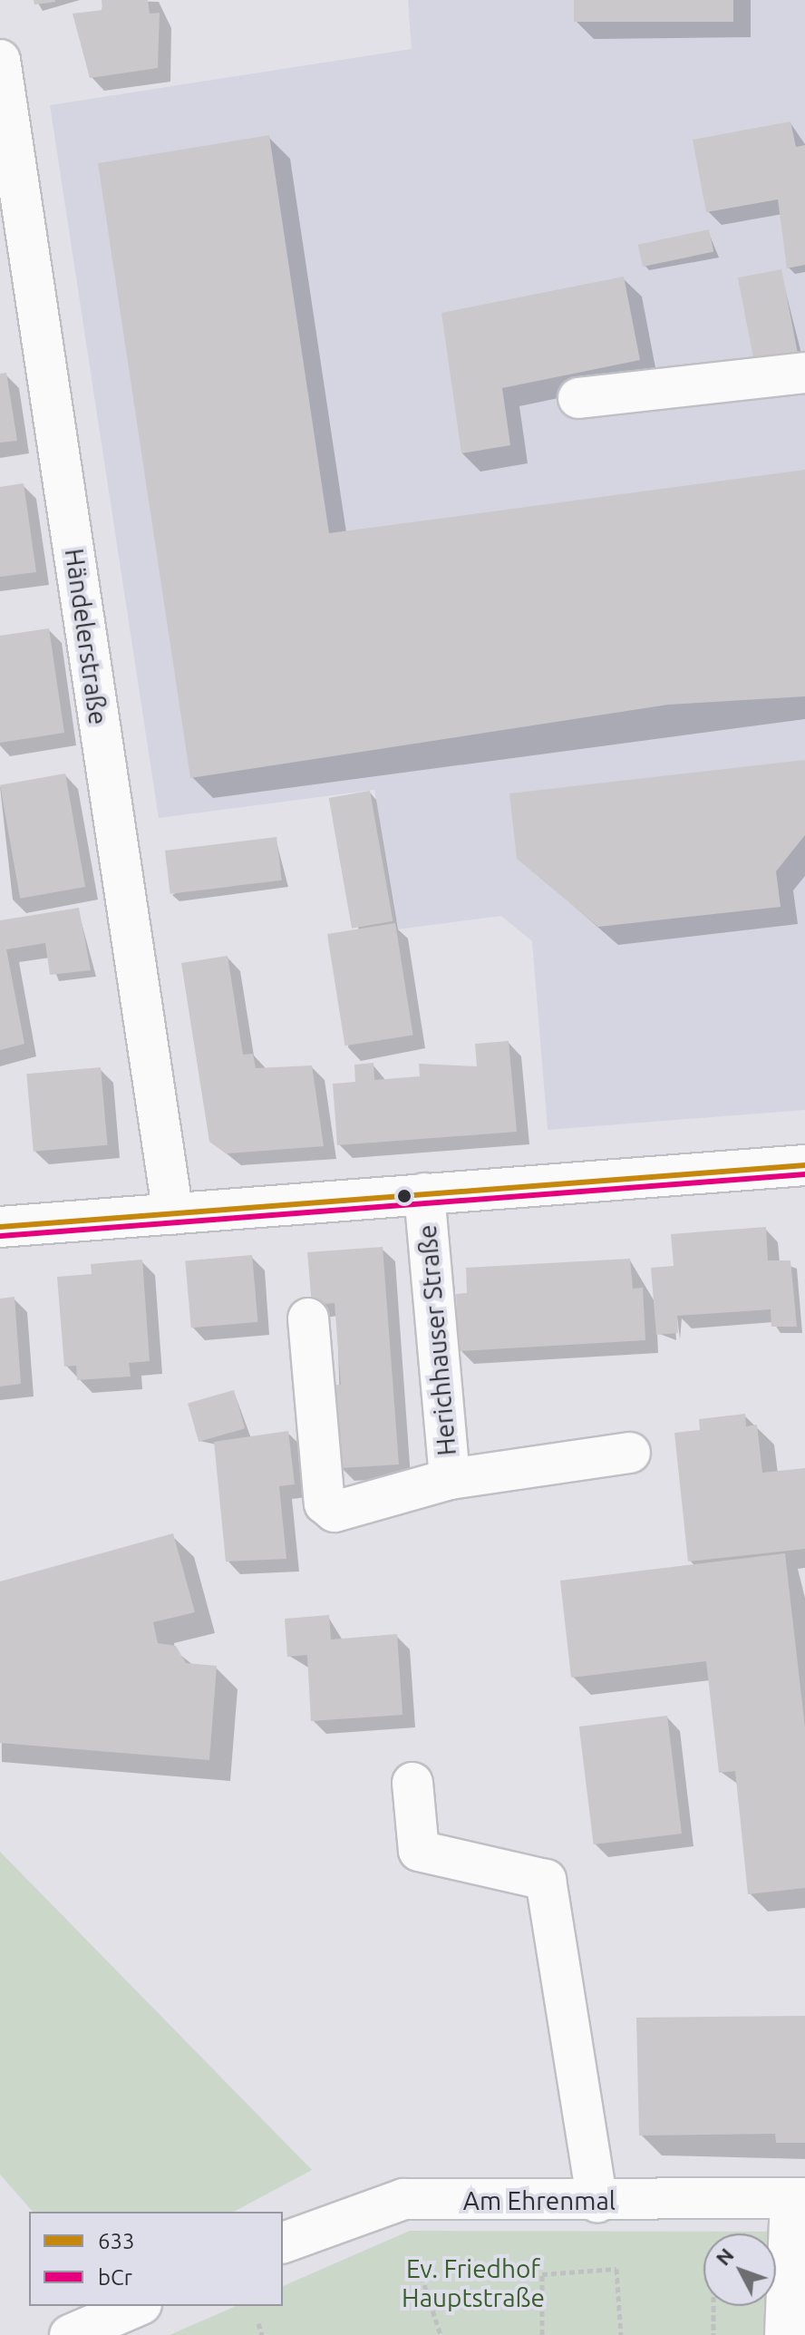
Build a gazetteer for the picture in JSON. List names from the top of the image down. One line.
{"streets":{"street":["Händelerstraße","Herichhauser Straße","Am Ehrenmal"]},"crossings":[["Händelerstraße","Herichhauser Straße"]],"parks":["Ev. Friedhof Hauptstraße"],"lines":["transit line 633","transit line bCr"],"legend":["633","bCr"],"north":"top left"}
